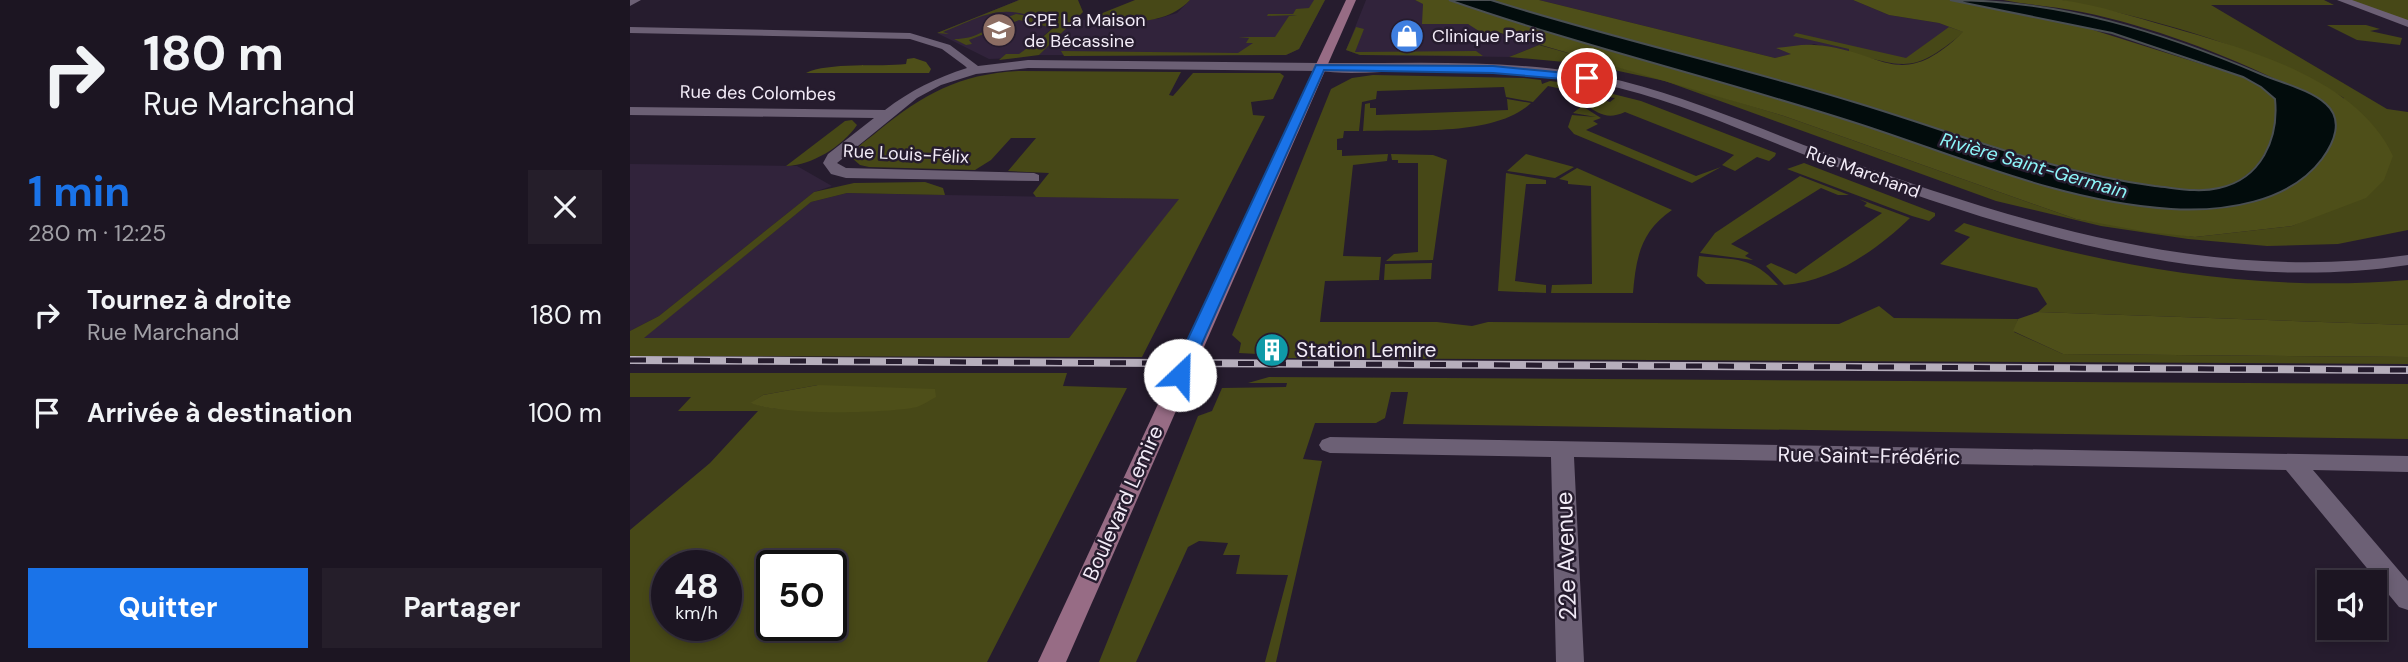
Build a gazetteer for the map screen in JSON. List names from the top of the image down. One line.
{"streets":{"main road":["Boulevard Lemire"],"street":["Rue des Colombes","Rue Louis-Félix","Rue Marchand","Rue Saint-Frédéric","22e Avenue"]},"crossings":[["Rue des Colombes","Rue Louis-Félix"],["Rue Louis-Félix","Rue Marchand"],["Rue Marchand","Boulevard Lemire"],["Rue Saint-Frédéric","22e Avenue"]],"water":["Rivière Saint-Germain"],"places":{"school or university":["CPE La Maison de Bécassine"],"shop":["Clinique Paris"],"building":["Station Lemire"]},"page":{"turn":["180 m","Rue Marchand"],"heading":["1 min","280 m · 12:25"],"list":[{"name":"Tournez à droite","note":"Rue Marchand","value":"180 m"},{"name":"Arrivée à destination","value":"100 m"}],"speed":"48 km/h","limit":"50","buttons":["Quitter","Partager"]}}
